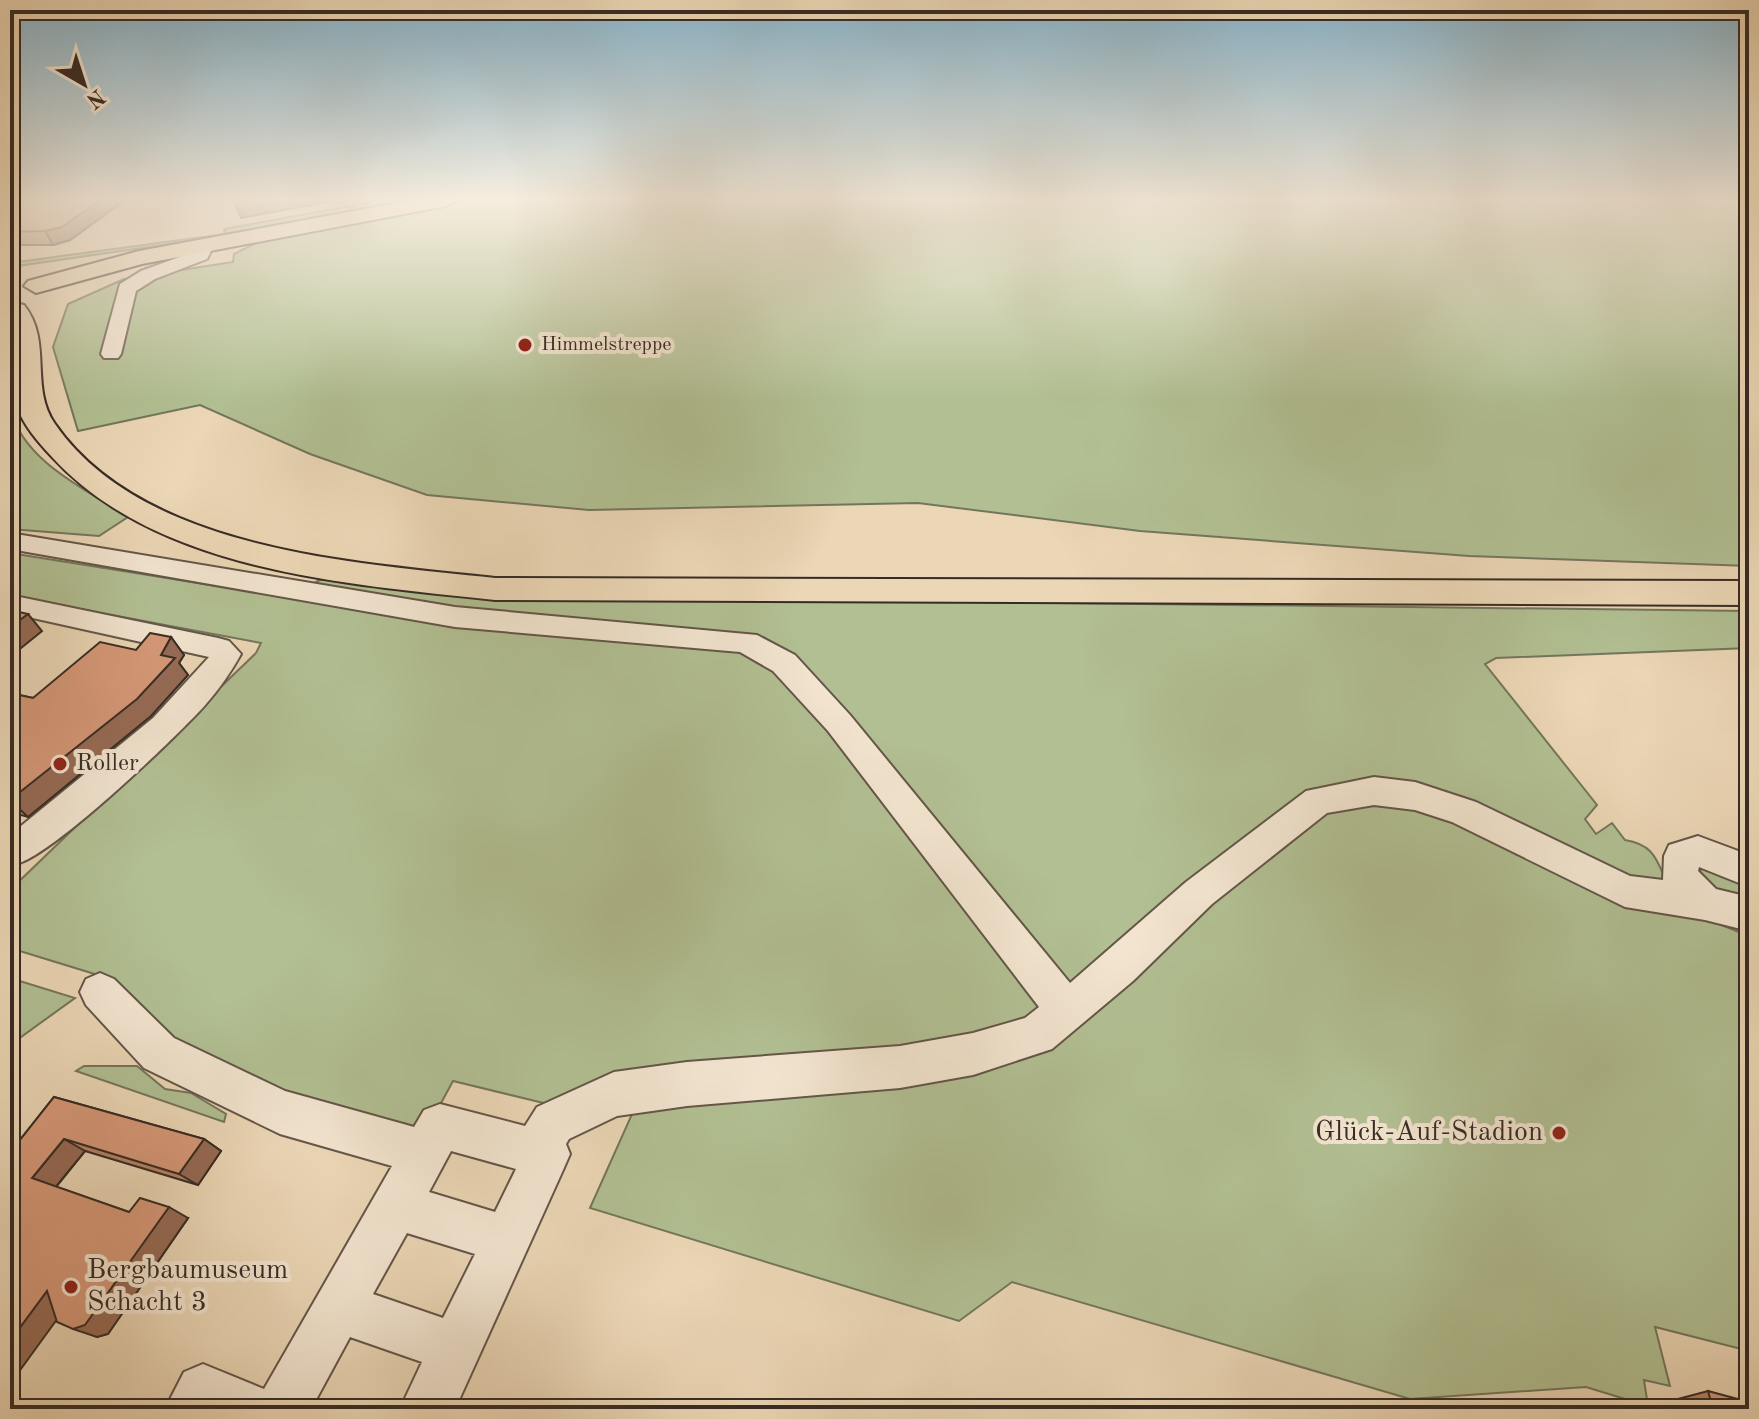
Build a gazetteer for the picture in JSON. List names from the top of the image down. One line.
{"places":["Himmelstreppe","Roller","Glück-Auf-Stadion","Bergbaumuseum Schacht 3"],"north":"bottom right"}
